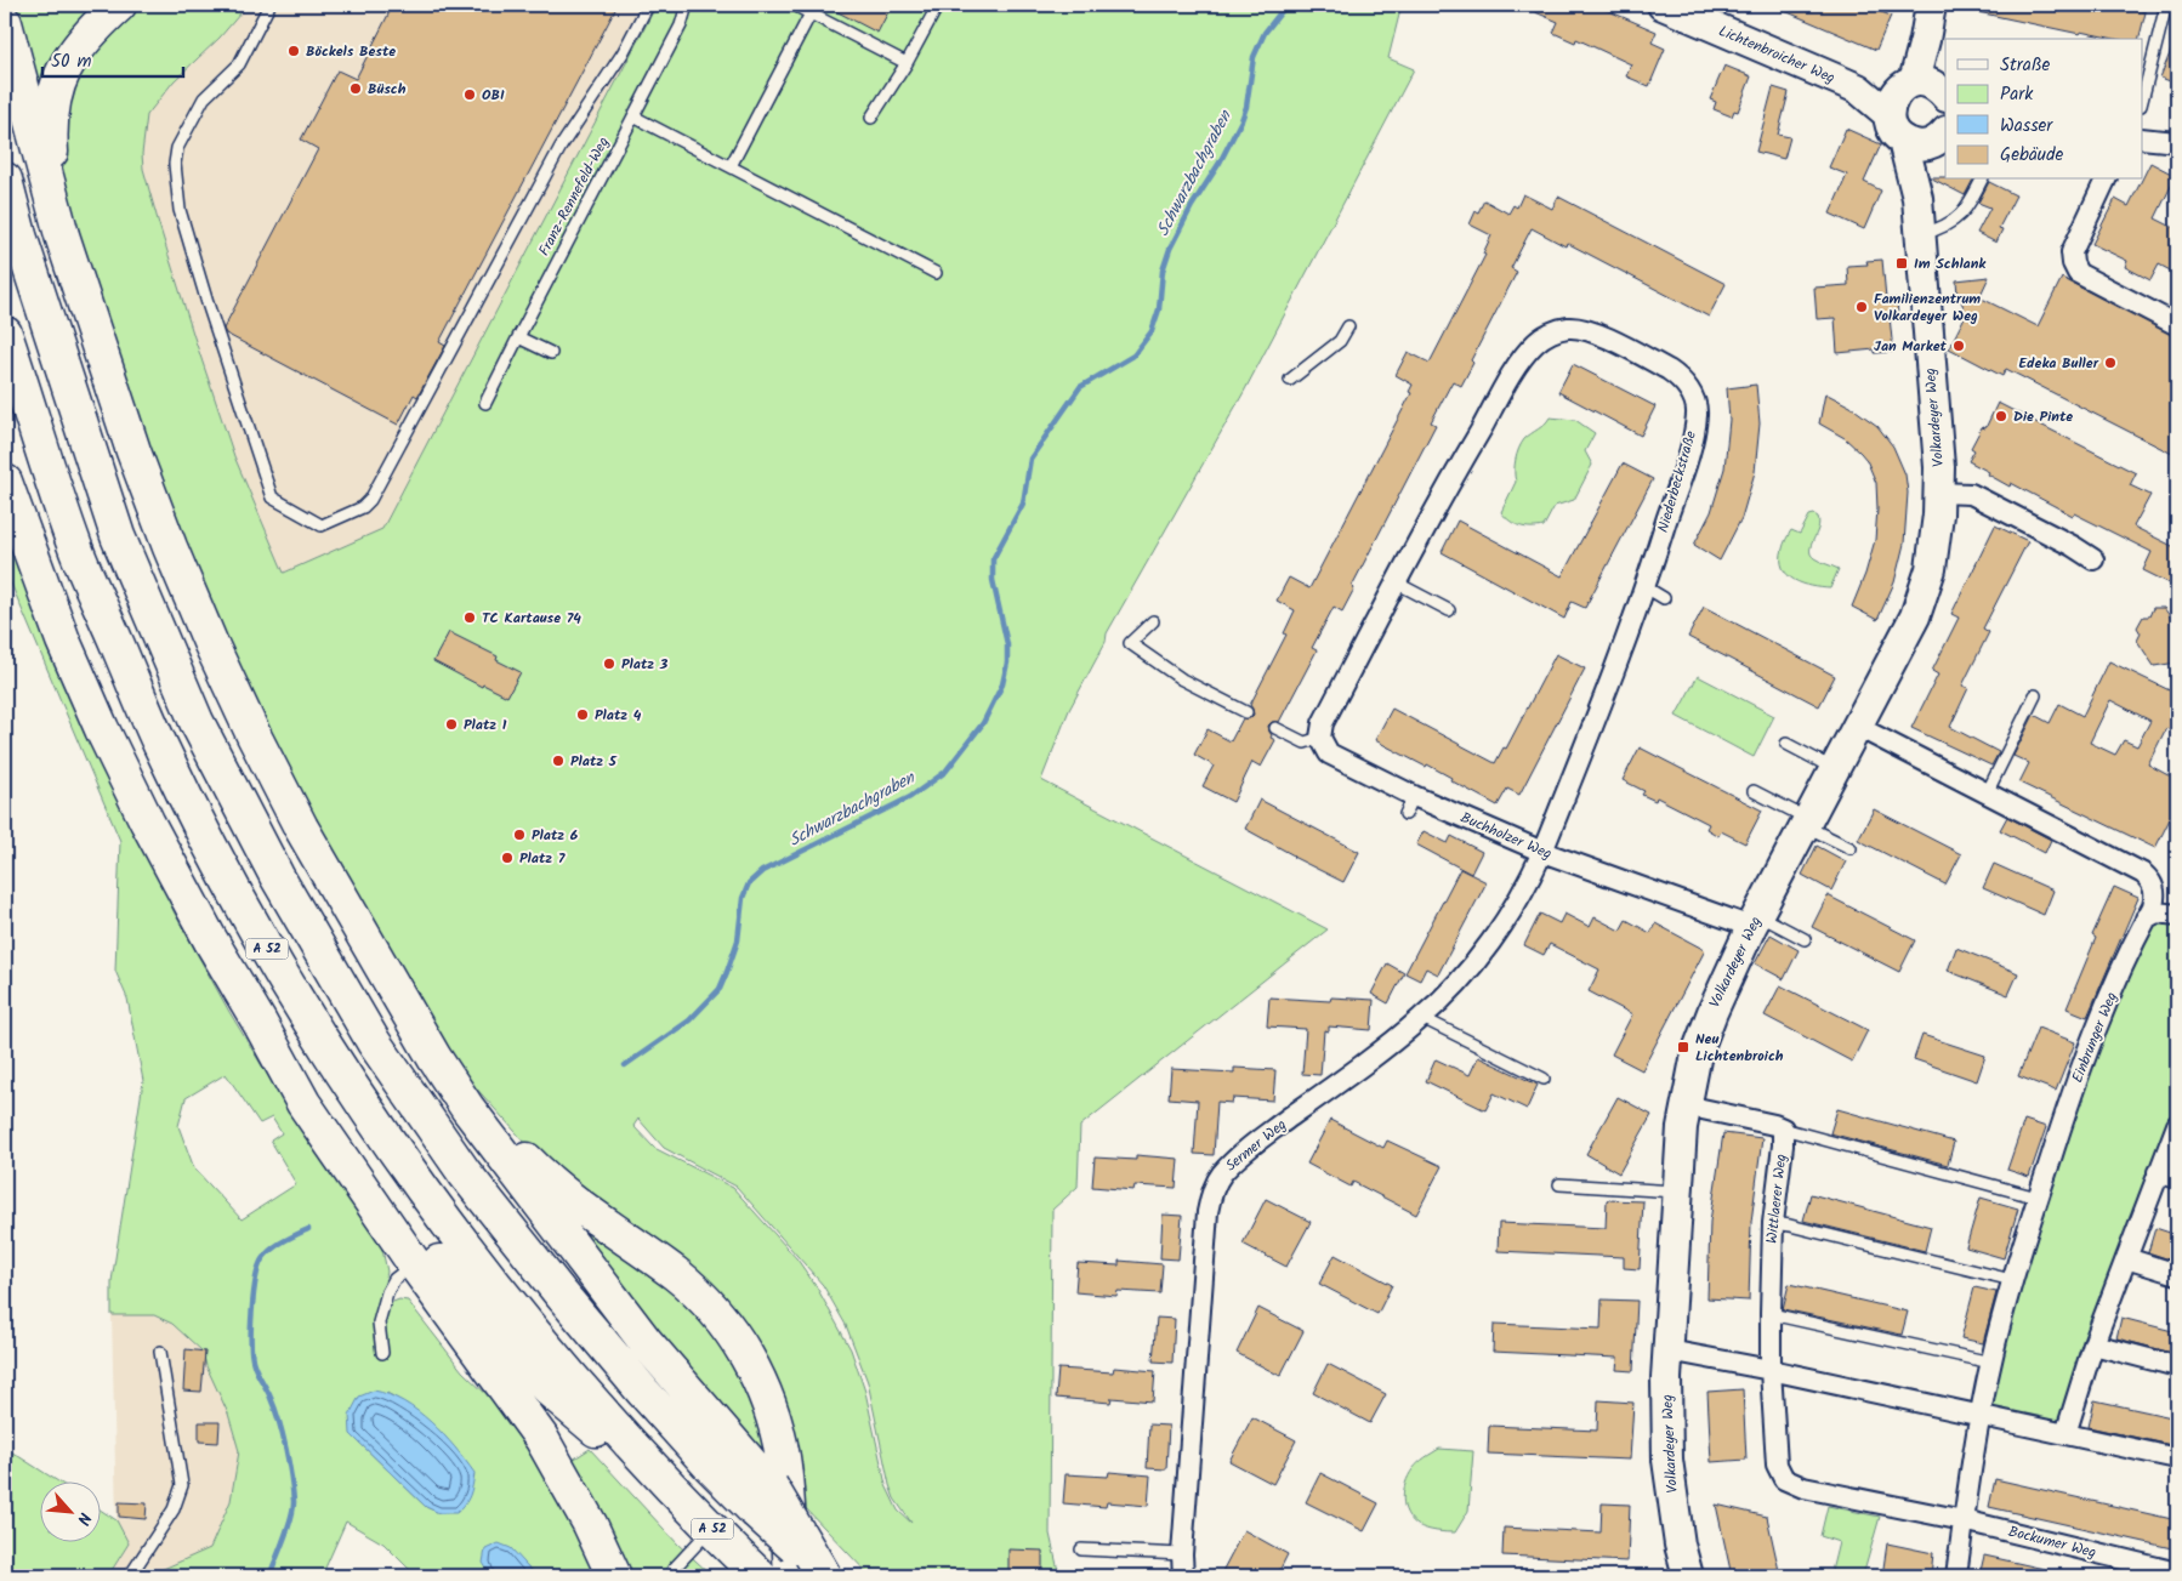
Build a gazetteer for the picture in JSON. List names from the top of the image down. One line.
{"streets":{"highway":["A 52"],"street":["Lichtenbroicher Weg","Volkardeyer Weg","Niederbeckstraße","Buchholzer Weg","Einbrunger Weg","Sermer Weg","Wittlaerer Weg","Bockumer Weg"],"lane":["Franz-Rennefeld-Weg"]},"crossings":[["Lichtenbroicher Weg","Volkardeyer Weg"],["Volkardeyer Weg","Buchholzer Weg"],["Volkardeyer Weg","Einbrunger Weg"],["Niederbeckstraße","Buchholzer Weg"],["Niederbeckstraße","Sermer Weg"],["Buchholzer Weg","Sermer Weg"],["Einbrunger Weg","Wittlaerer Weg"],["Einbrunger Weg","Bockumer Weg"],["Wittlaerer Weg","Bockumer Weg"]],"water":["Schwarzbachgraben"],"places":{"other":["Böckels Beste","Büsch","OBI","Familienzentrum Volkardeyer Weg","Jan Market","Edeka Buller","Die Pinte","TC Kartause 74","Platz 3","Platz 4","Platz 1","Platz 5","Platz 6","Platz 7"],"transit":["Im Schlank","Neu Lichtenbroich"]},"legend":["Straße","Park","Wasser","Gebäude"],"scale_bar":"50 m","north":"bottom right"}
